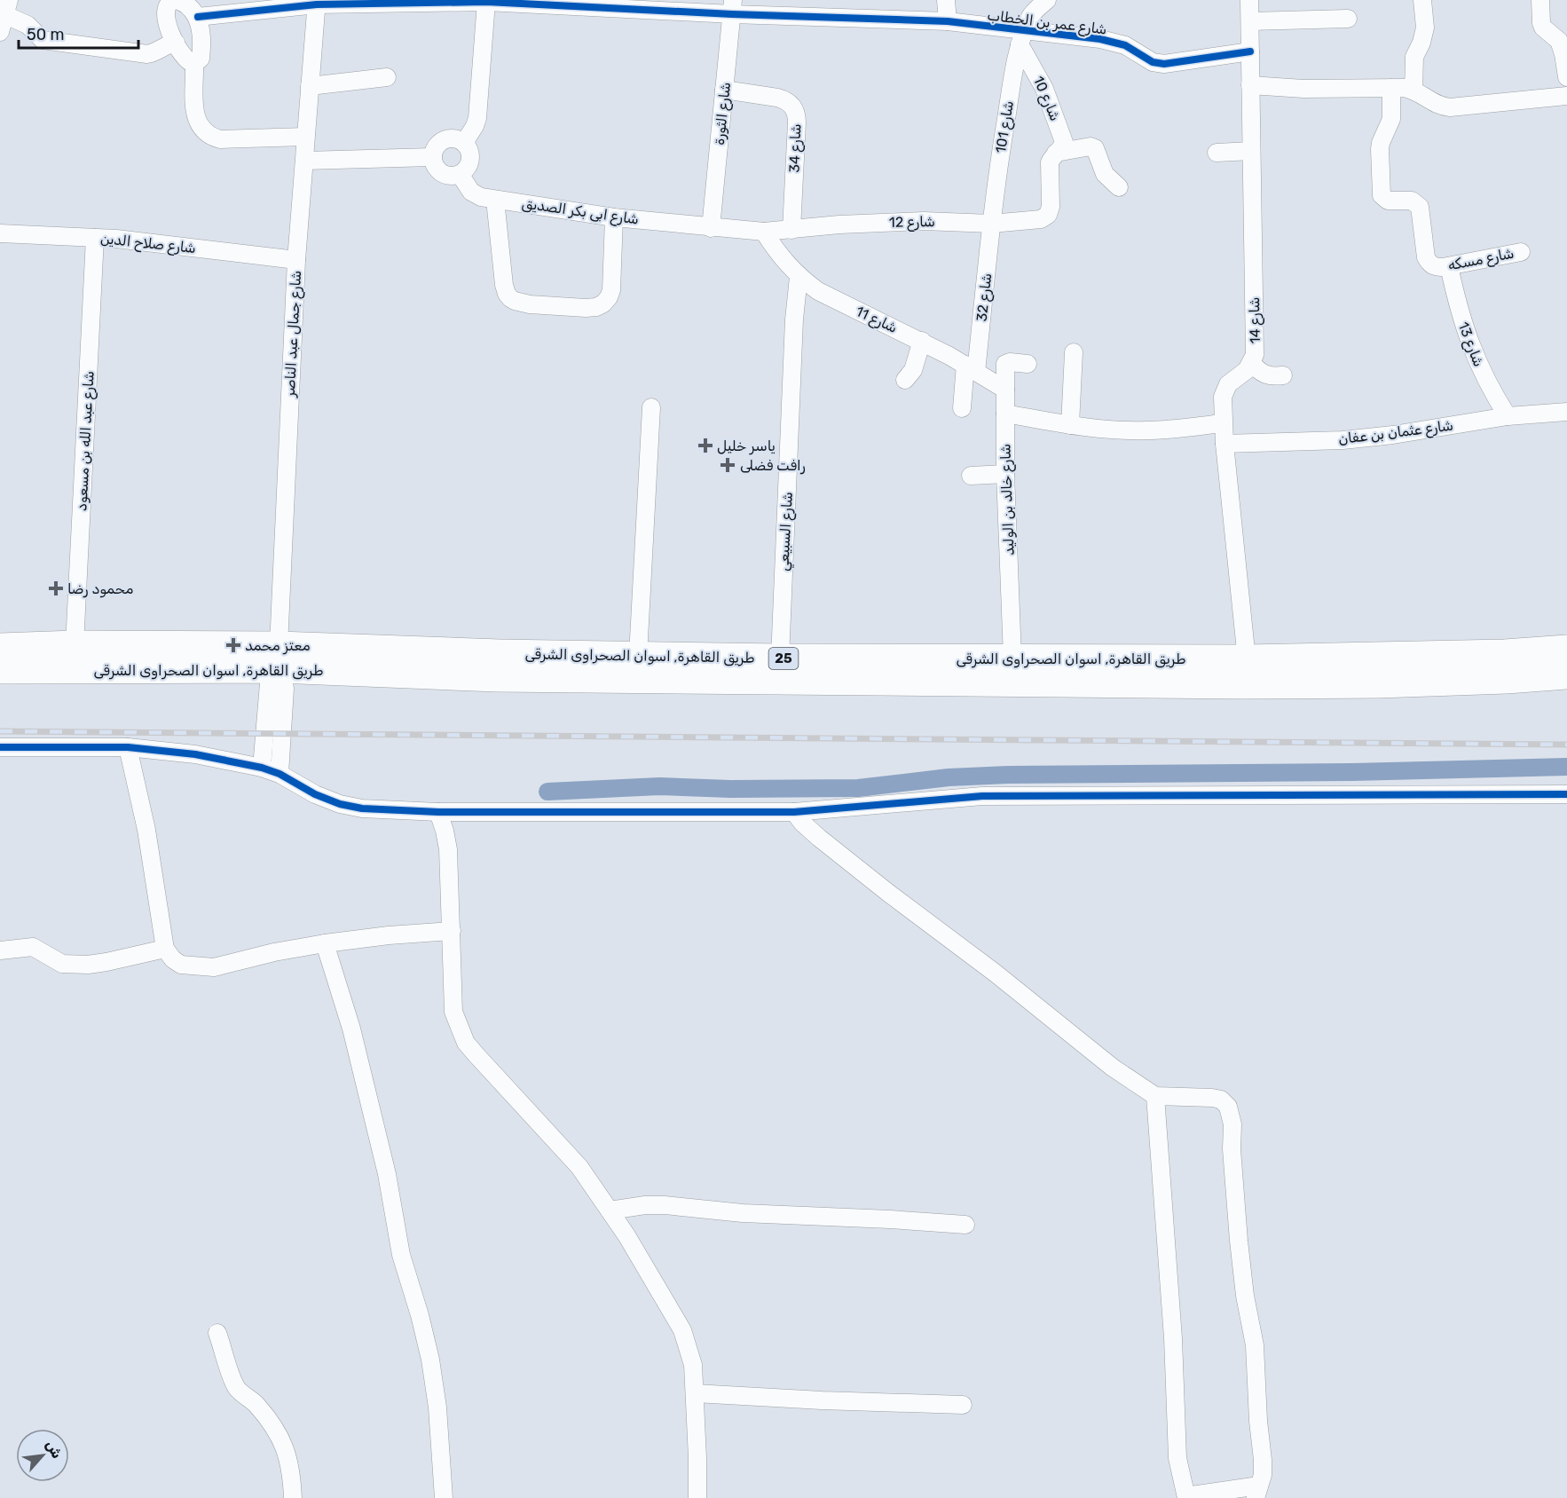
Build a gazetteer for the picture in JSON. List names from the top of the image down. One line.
{"streets":{"highway":["طريق القاهرة, اسوان الصحراوى الشرقى","25"],"street":["شارع عمر بن الخطاب","شارع 10","شارع الثورة","شارع 101","شارع 34","شارع ابى بكر الصديق","شارع 12","شارع صلاح الدين","شارع مسكه","شارع 32","شارع 11","شارع 14","شارع جمال عبد الناصر","شارع 13","شارع عثمان بن عفان","شارع عبد الله بن مسعود","شارع خالد بن الوليد","شارع السبيعي"]},"crossings":[["شارع عمر بن الخطاب","شارع 10"],["شارع عمر بن الخطاب","شارع الثورة"],["شارع عمر بن الخطاب","شارع 101"],["شارع عمر بن الخطاب","شارع 14"],["شارع عمر بن الخطاب","شارع جمال عبد الناصر"],["شارع 10","شارع 101"],["شارع 10","شارع 12"],["شارع الثورة","شارع 34"],["شارع الثورة","شارع ابى بكر الصديق"],["شارع الثورة","شارع 12"],["شارع 101","شارع 12"],["شارع 101","شارع 32"],["شارع 34","شارع 12"],["شارع ابى بكر الصديق","شارع 12"],["شارع 12","شارع 32"],["شارع 12","شارع 11"],["شارع صلاح الدين","شارع جمال عبد الناصر"],["شارع صلاح الدين","شارع عبد الله بن مسعود"],["شارع مسكه","شارع 13"],["شارع 32","شارع 11"],["شارع 11","شارع خالد بن الوليد"],["شارع 11","شارع السبيعي"],["شارع 14","شارع عثمان بن عفان"],["شارع 14","طريق القاهرة, اسوان الصحراوى الشرقى"],["شارع جمال عبد الناصر","طريق القاهرة, اسوان الصحراوى الشرقى"],["شارع 13","شارع عثمان بن عفان"],["شارع عبد الله بن مسعود","طريق القاهرة, اسوان الصحراوى الشرقى"],["شارع خالد بن الوليد","طريق القاهرة, اسوان الصحراوى الشرقى"],["شارع السبيعي","طريق القاهرة, اسوان الصحراوى الشرقى"]],"places":{"health":["ياسر خليل","رافت فضلى","محمود رضا","معتز محمد"]},"scale_bar":"50 m","north":"top right"}
